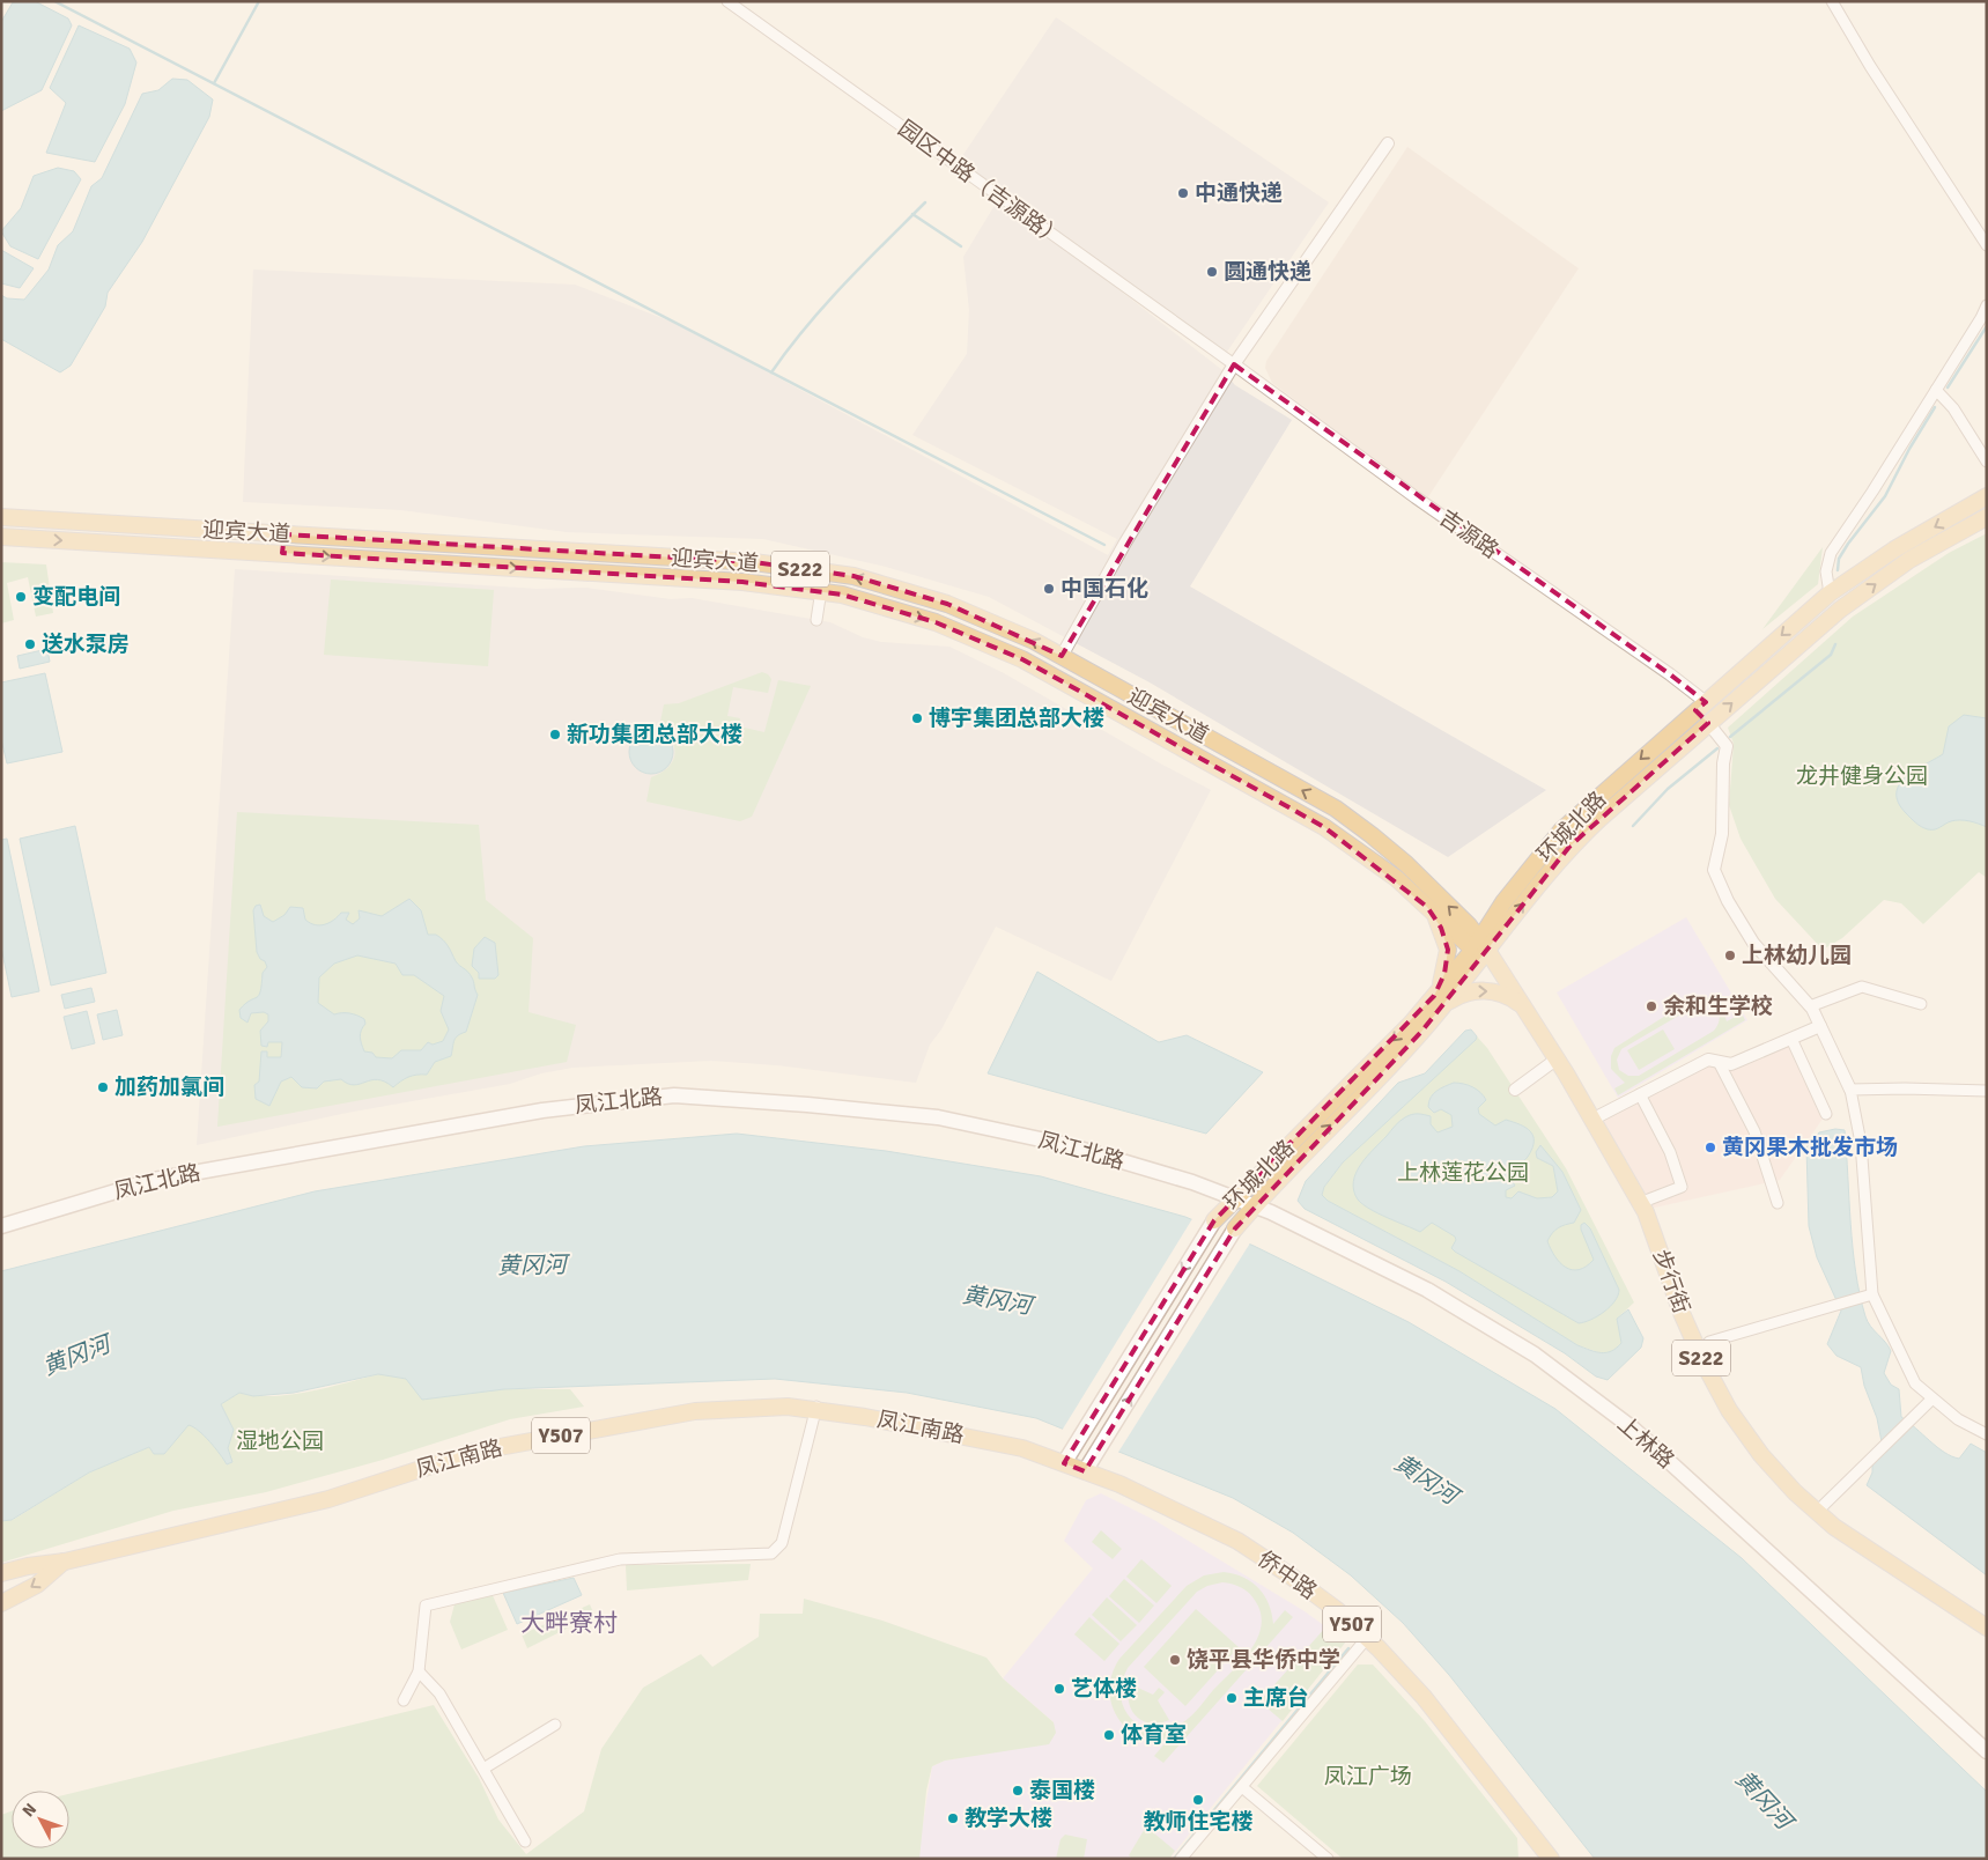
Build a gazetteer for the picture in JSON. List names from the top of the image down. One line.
{"streets":{"main road":["迎宾大道","S222","环城北路","凤江北路","步行街","凤江南路","Y507","上林路","侨中路"],"street":["园区中路（吉源路）","吉源路"]},"crossings":[["园区中路（吉源路）","吉源路"],["迎宾大道","环城北路"],["迎宾大道","步行街"],["吉源路","环城北路"],["环城北路","凤江北路"],["环城北路","步行街"],["环城北路","上林路"],["凤江北路","上林路"],["凤江南路","侨中路"]],"districts":["大畔寮村"],"water":["黄冈河"],"parks":["龙井健身公园","上林莲花公园","湿地公园","凤江广场"],"places":["中通快递","圆通快递","中国石化","变配电间","送水泵房","博宇集团总部大楼","新功集团总部大楼","上林幼儿园","余和生学校","加药加氯间","黄冈果木批发市场","饶平县华侨中学","艺体楼","主席台","体育室","泰国楼","教师住宅楼","教学大楼"],"north":"top left"}
